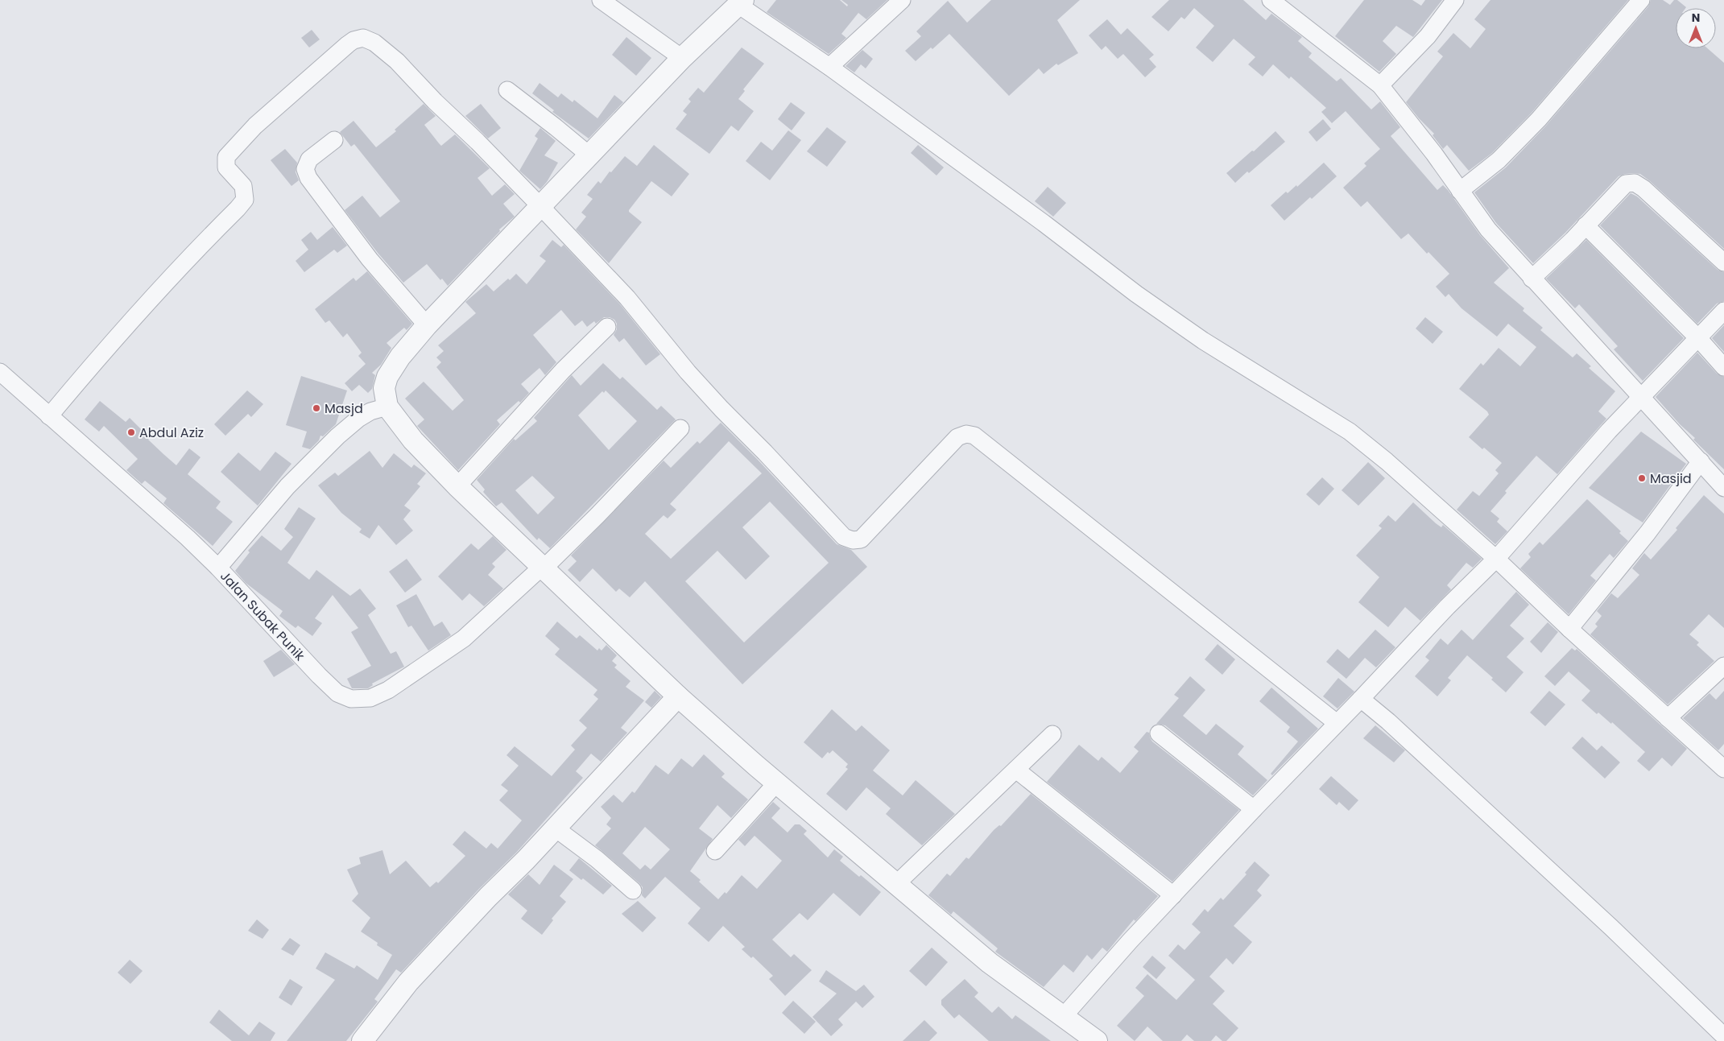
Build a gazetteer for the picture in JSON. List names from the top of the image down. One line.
{"streets":{"street":["Jalan Subak Punik"]},"places":["Masjd","Abdul Aziz","Masjid"],"north":"top"}
